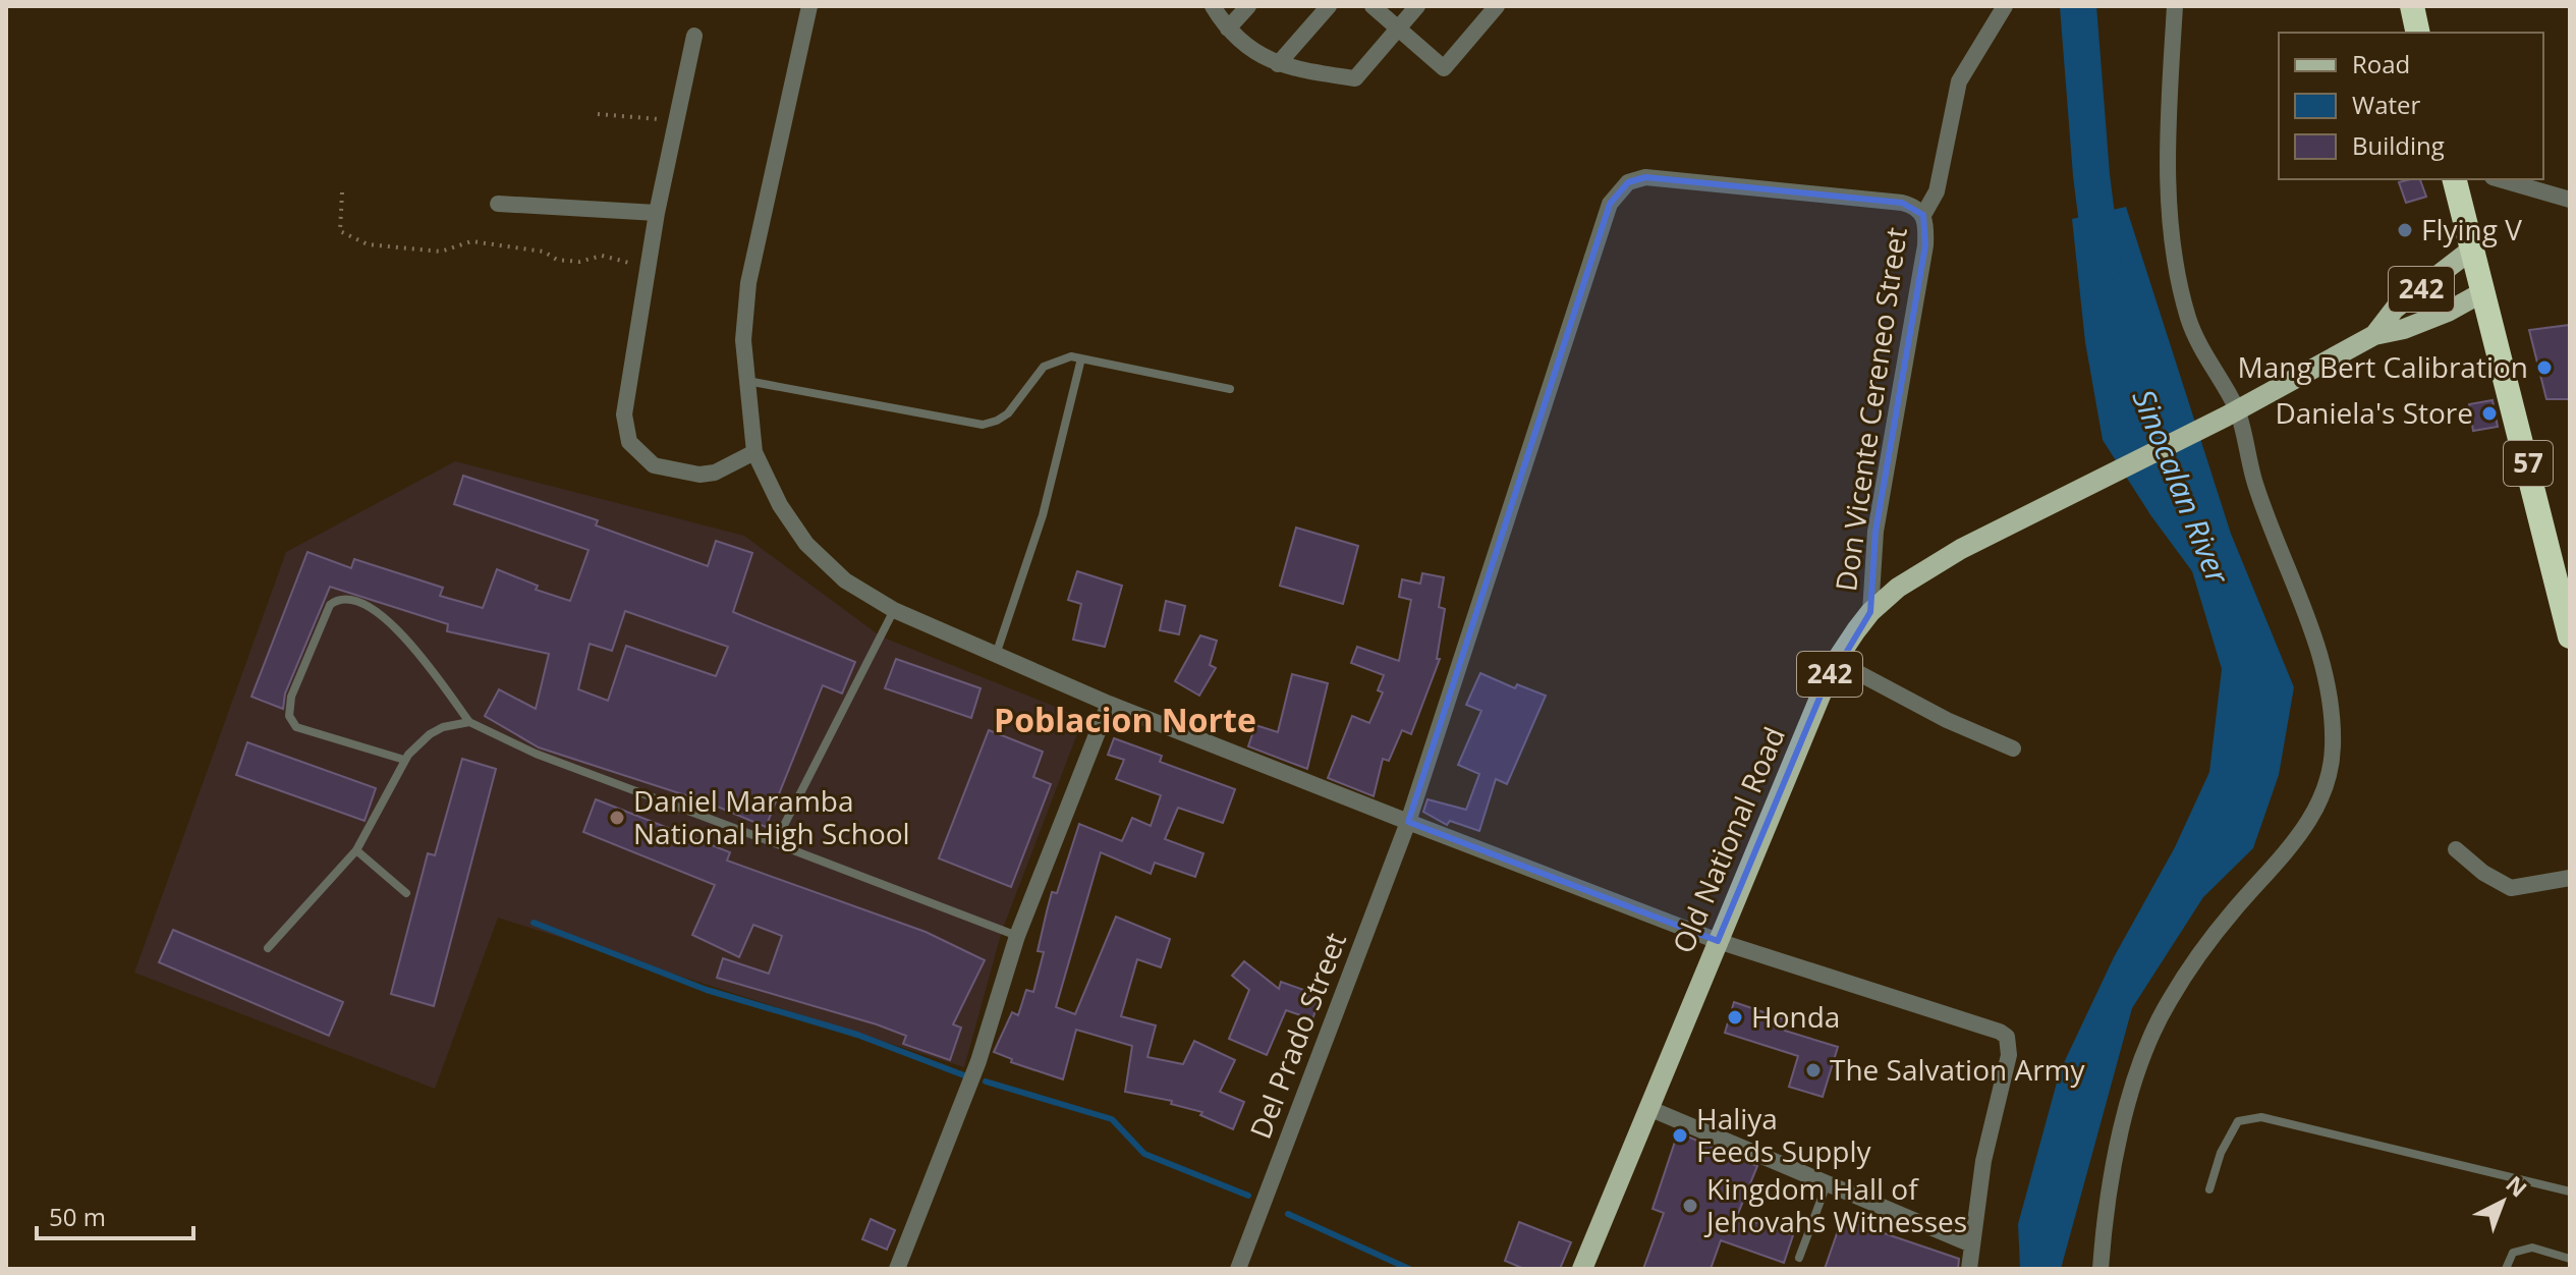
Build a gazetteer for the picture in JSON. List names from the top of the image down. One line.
{"streets":{"highway":["57"],"main road":["242","Old National Road"],"street":["Don Vicente Cereneo Street","Del Prado Street"]},"crossings":[["Don Vicente Cereneo Street","Old National Road"],["Don Vicente Cereneo Street","Del Prado Street"],["57","Old National Road"]],"districts":["Poblacion Norte"],"water":["Sinocalan River"],"places":["Flying V","Mang Bert Calibration","Daniela's Store","Daniel Maramba National High School","Honda","The Salvation Army","Haliya Feeds Supply","Kingdom Hall of Jehovahs Witnesses"],"legend":["Road","Water","Building"],"scale_bar":"50 m","north":"top right"}
